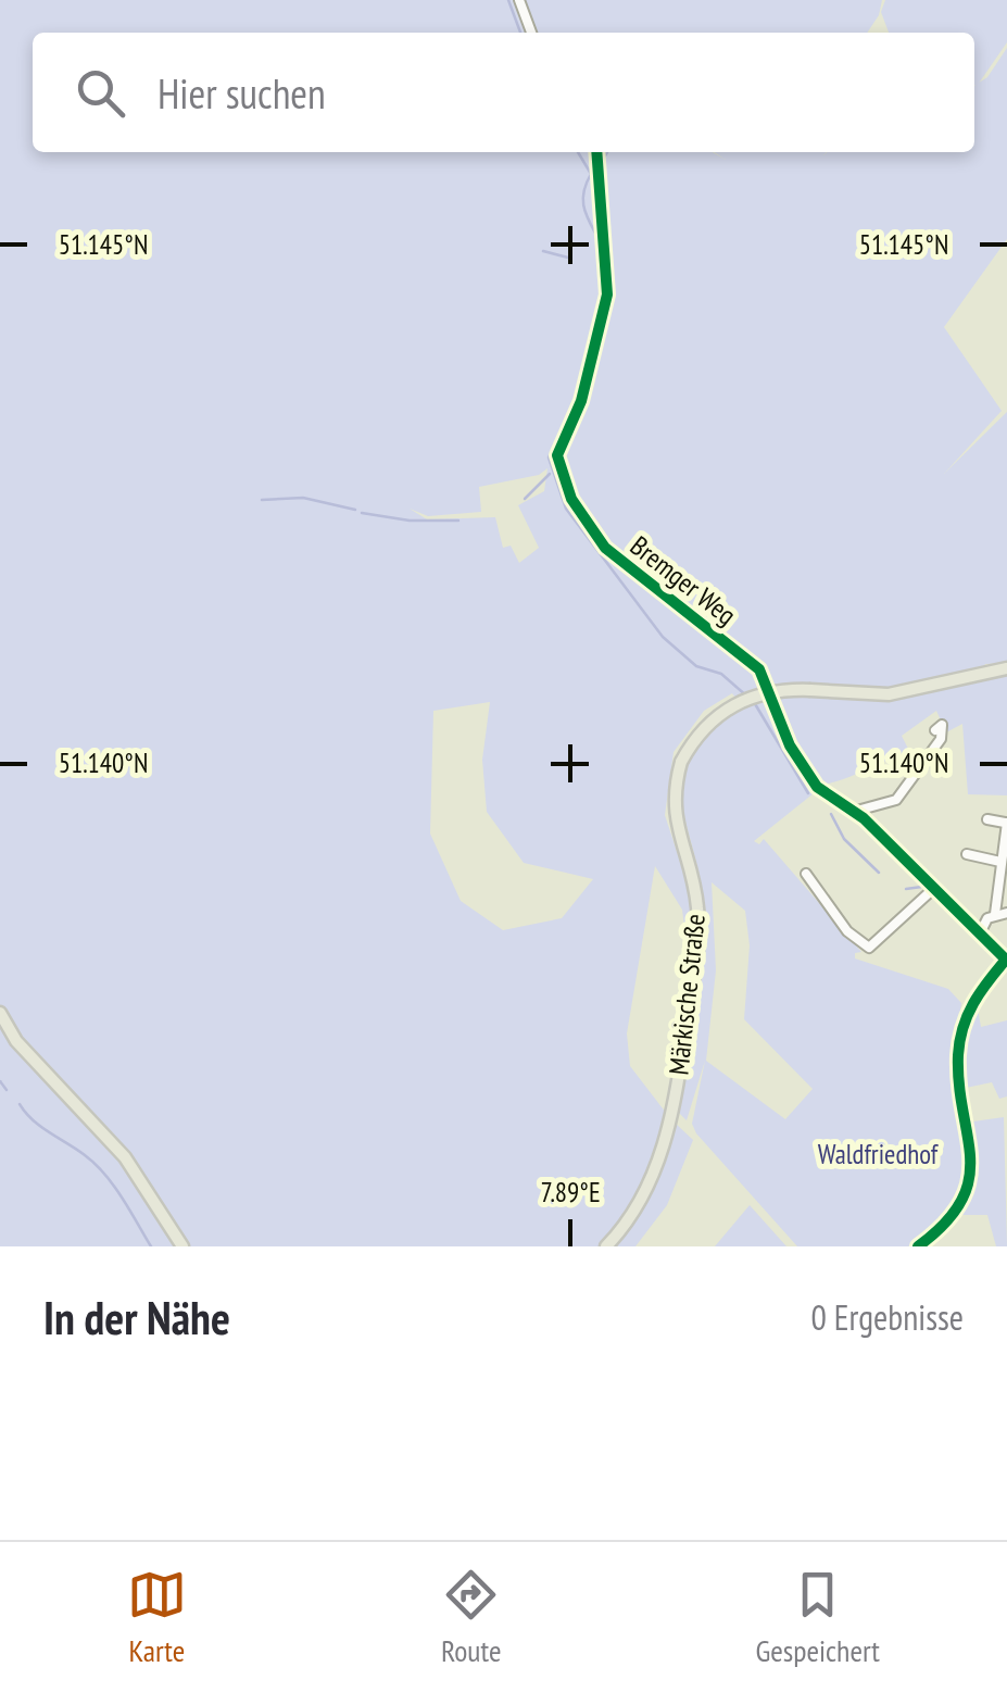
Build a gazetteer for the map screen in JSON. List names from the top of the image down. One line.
{"streets":{"main road":["Märkische Straße"],"street":["Bremger Weg"]},"parks":["Waldfriedhof"],"page":{"search":"Hier suchen","heading":["In der Nähe","0 Ergebnisse"],"nav":["Karte","Route","Gespeichert"]},"coordinates":["51.145°N","51.140°N","7.89°E"]}
